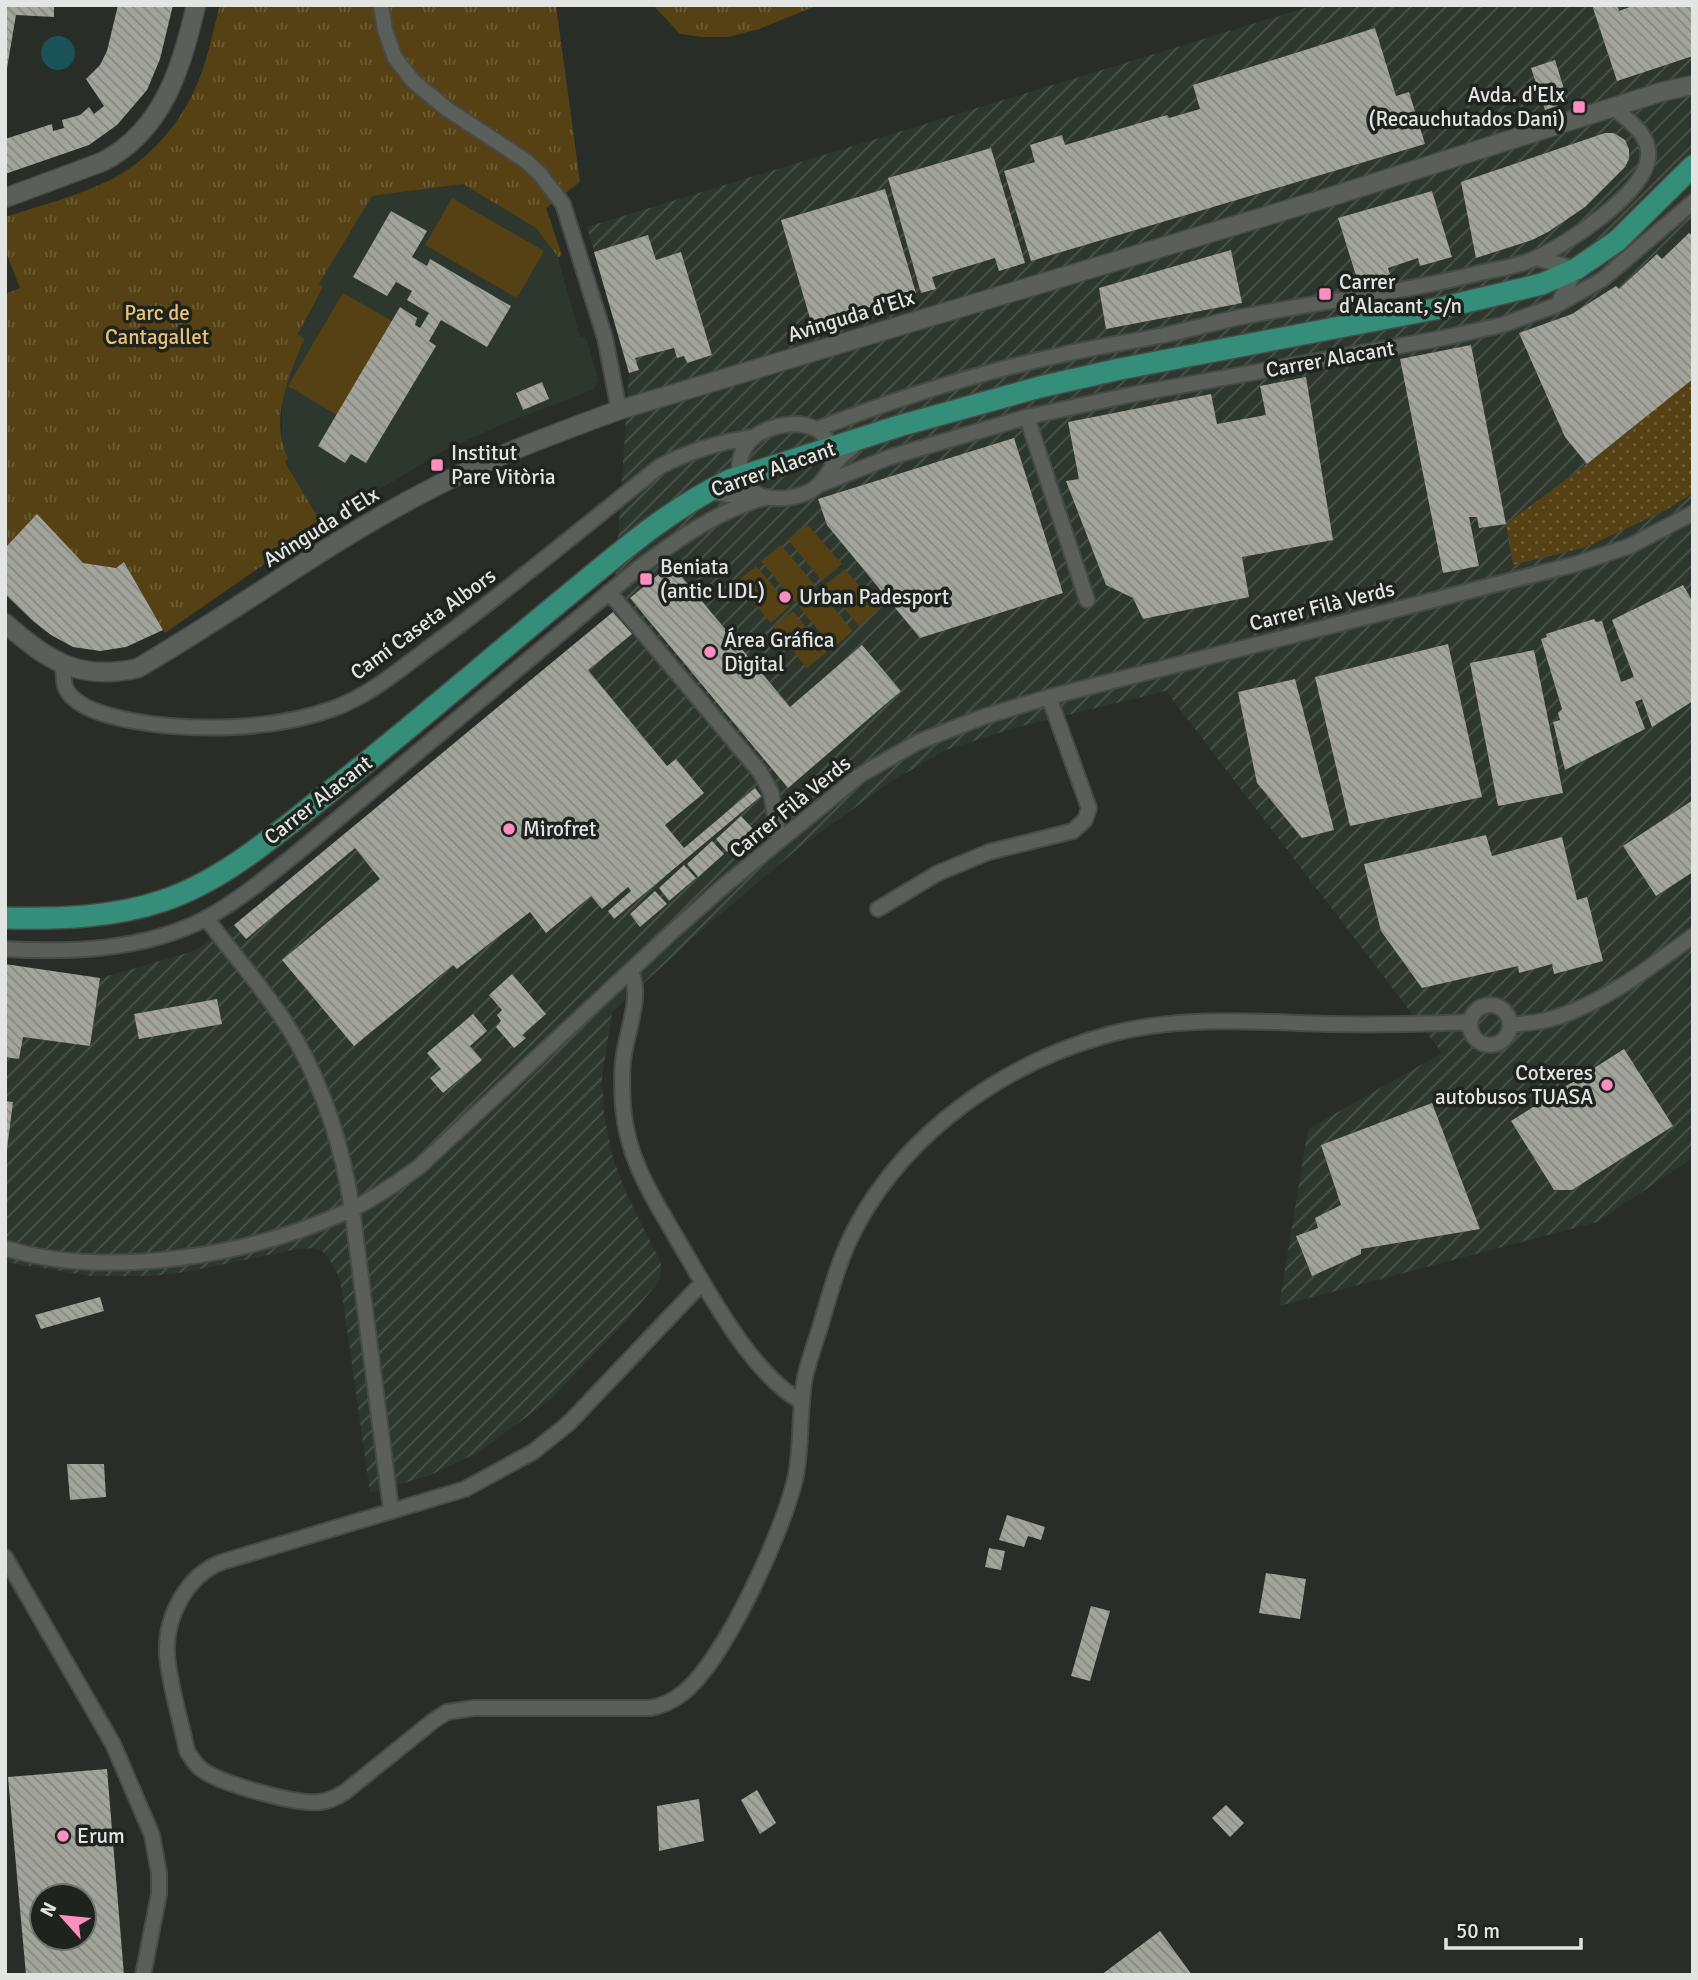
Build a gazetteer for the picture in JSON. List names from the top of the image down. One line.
{"streets":{"main road":["Carrer Alacant"],"street":["Avinguda d'Elx","Carrer Filà Verds","Camí Caseta Albors"]},"crossings":[["Avinguda d'Elx","Carrer Alacant"],["Avinguda d'Elx","Camí Caseta Albors"],["Carrer Alacant","Camí Caseta Albors"]],"parks":["Parc de Cantagallet"],"places":{"transit":["Avda. d'Elx (Recauchutados Dani)","Carrer d'Alacant, s/n","Institut Pare Vitòria","Beniata (antic LIDL)"],"other":["Urban Padesport","Área Gráfica Digital","Mirofret","Cotxeres autobusos TUASA","Erum"]},"scale_bar":"50 m","north":"top left"}
